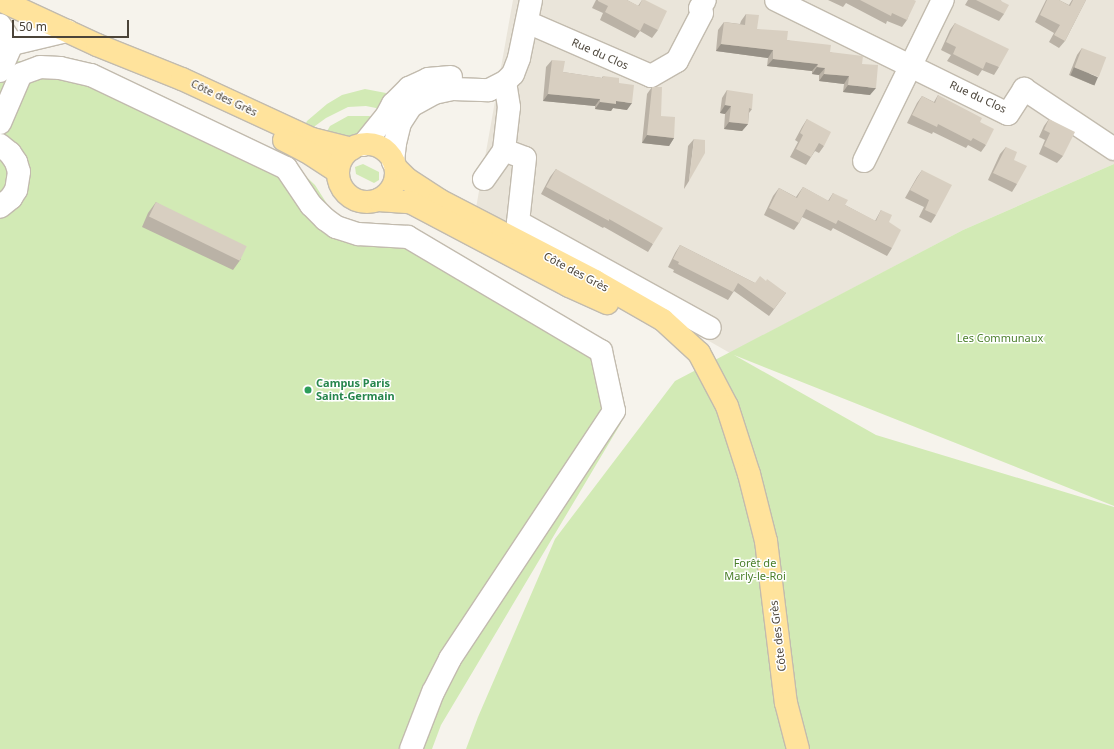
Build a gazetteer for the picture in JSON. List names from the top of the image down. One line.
{"streets":{"main road":["Côte des Grès"],"street":["Rue du Clos"]},"parks":["Les Communaux","Forêt de Marly-le-Roi"],"places":["Campus Paris Saint-Germain"],"scale_bar":"50 m"}
